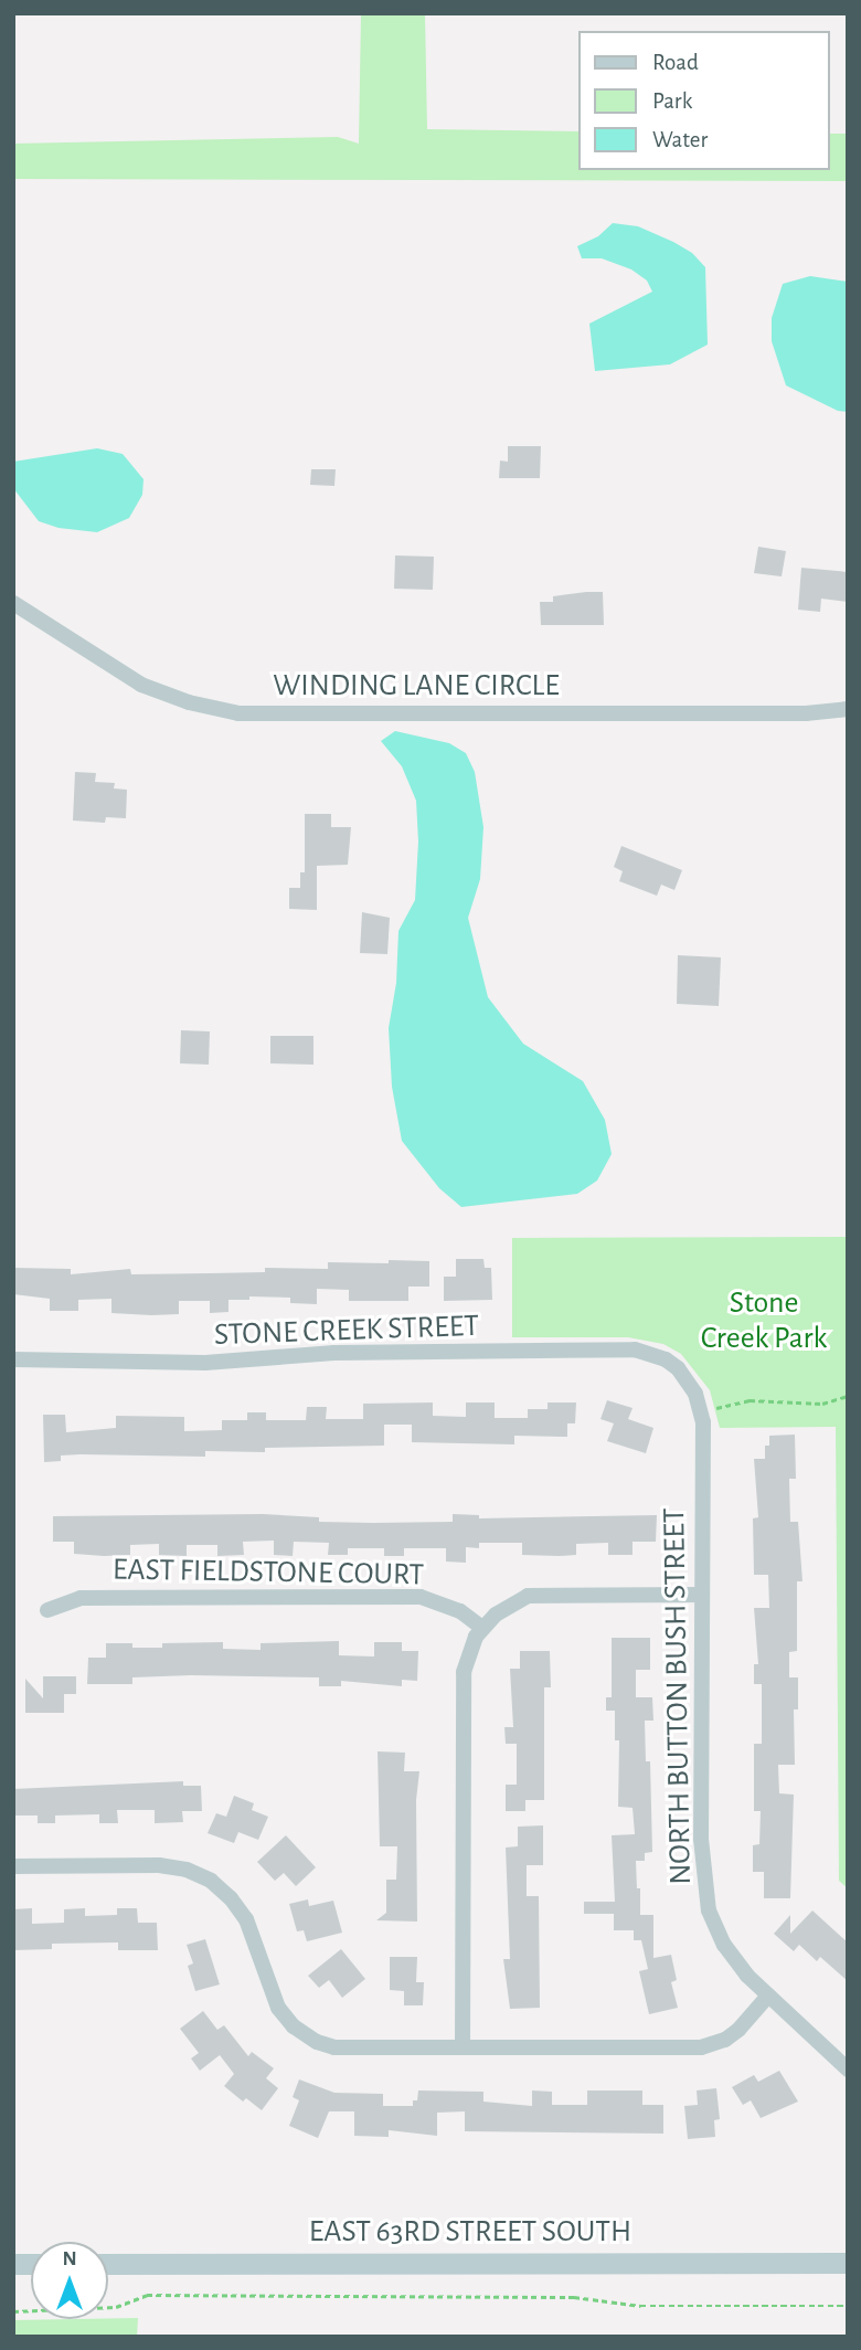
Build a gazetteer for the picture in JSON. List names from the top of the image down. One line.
{"streets":{"main road":["EAST 63RD STREET SOUTH"],"street":["WINDING LANE CIRCLE","STONE CREEK STREET","EAST FIELDSTONE COURT","NORTH BUTTON BUSH STREET"]},"crossings":[["STONE CREEK STREET","NORTH BUTTON BUSH STREET"]],"parks":["Stone Creek Park"],"legend":["Road","Park","Water"],"north":"top"}
